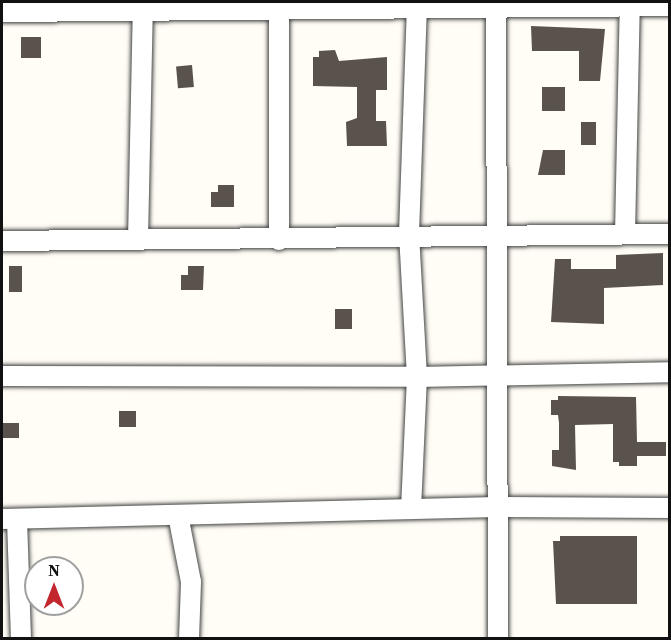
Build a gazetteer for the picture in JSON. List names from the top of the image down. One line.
{"north":"top"}
